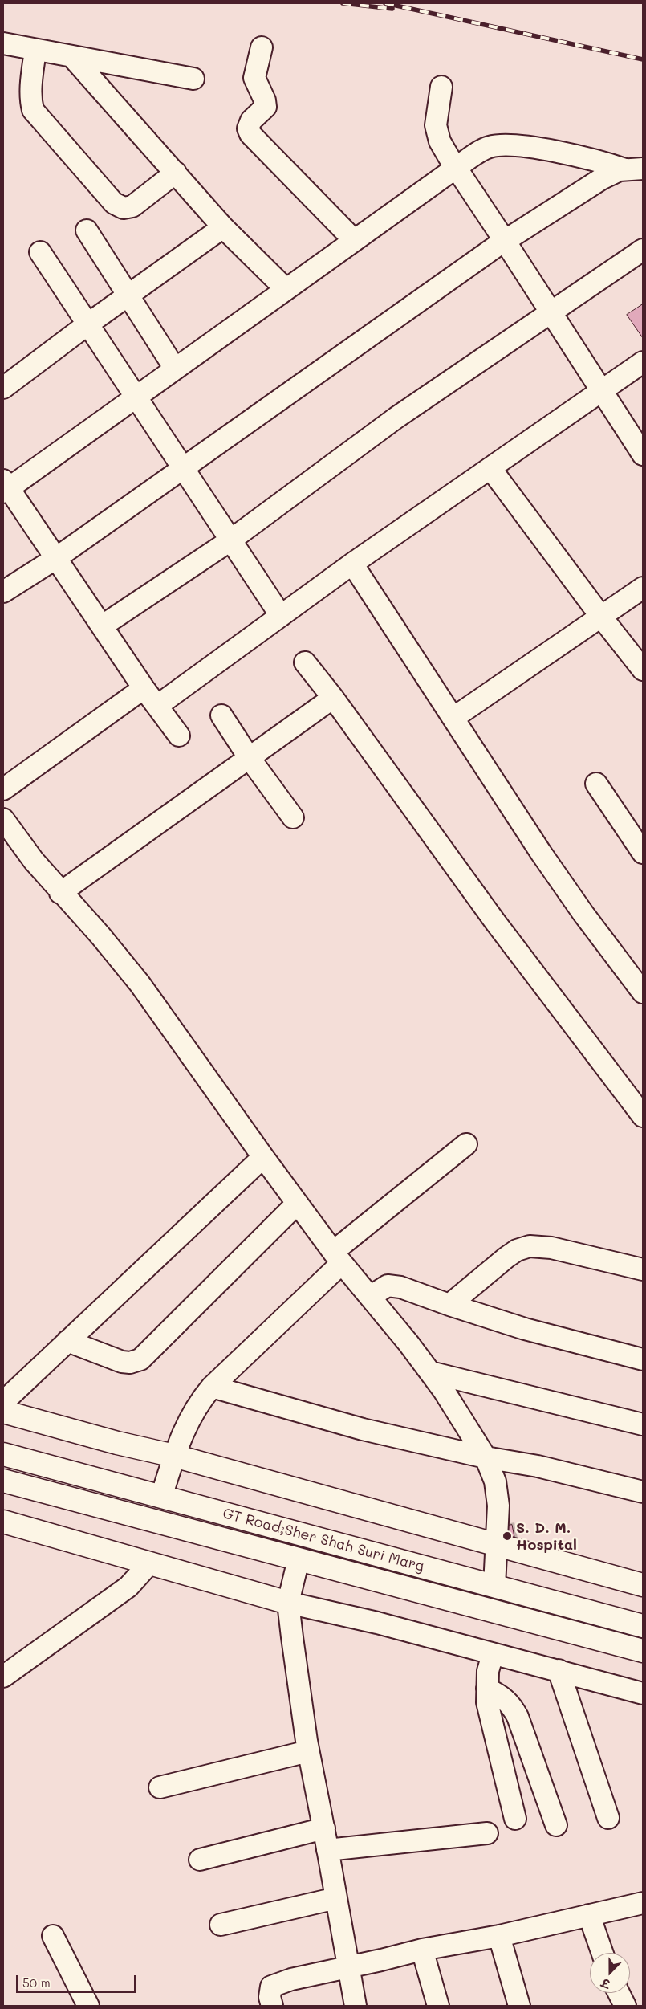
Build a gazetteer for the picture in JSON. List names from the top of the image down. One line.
{"streets":{"main road":["GT Road;Sher Shah Suri Marg"]},"places":["S. D. M. Hospital"],"scale_bar":"50 m","north":"bottom"}
